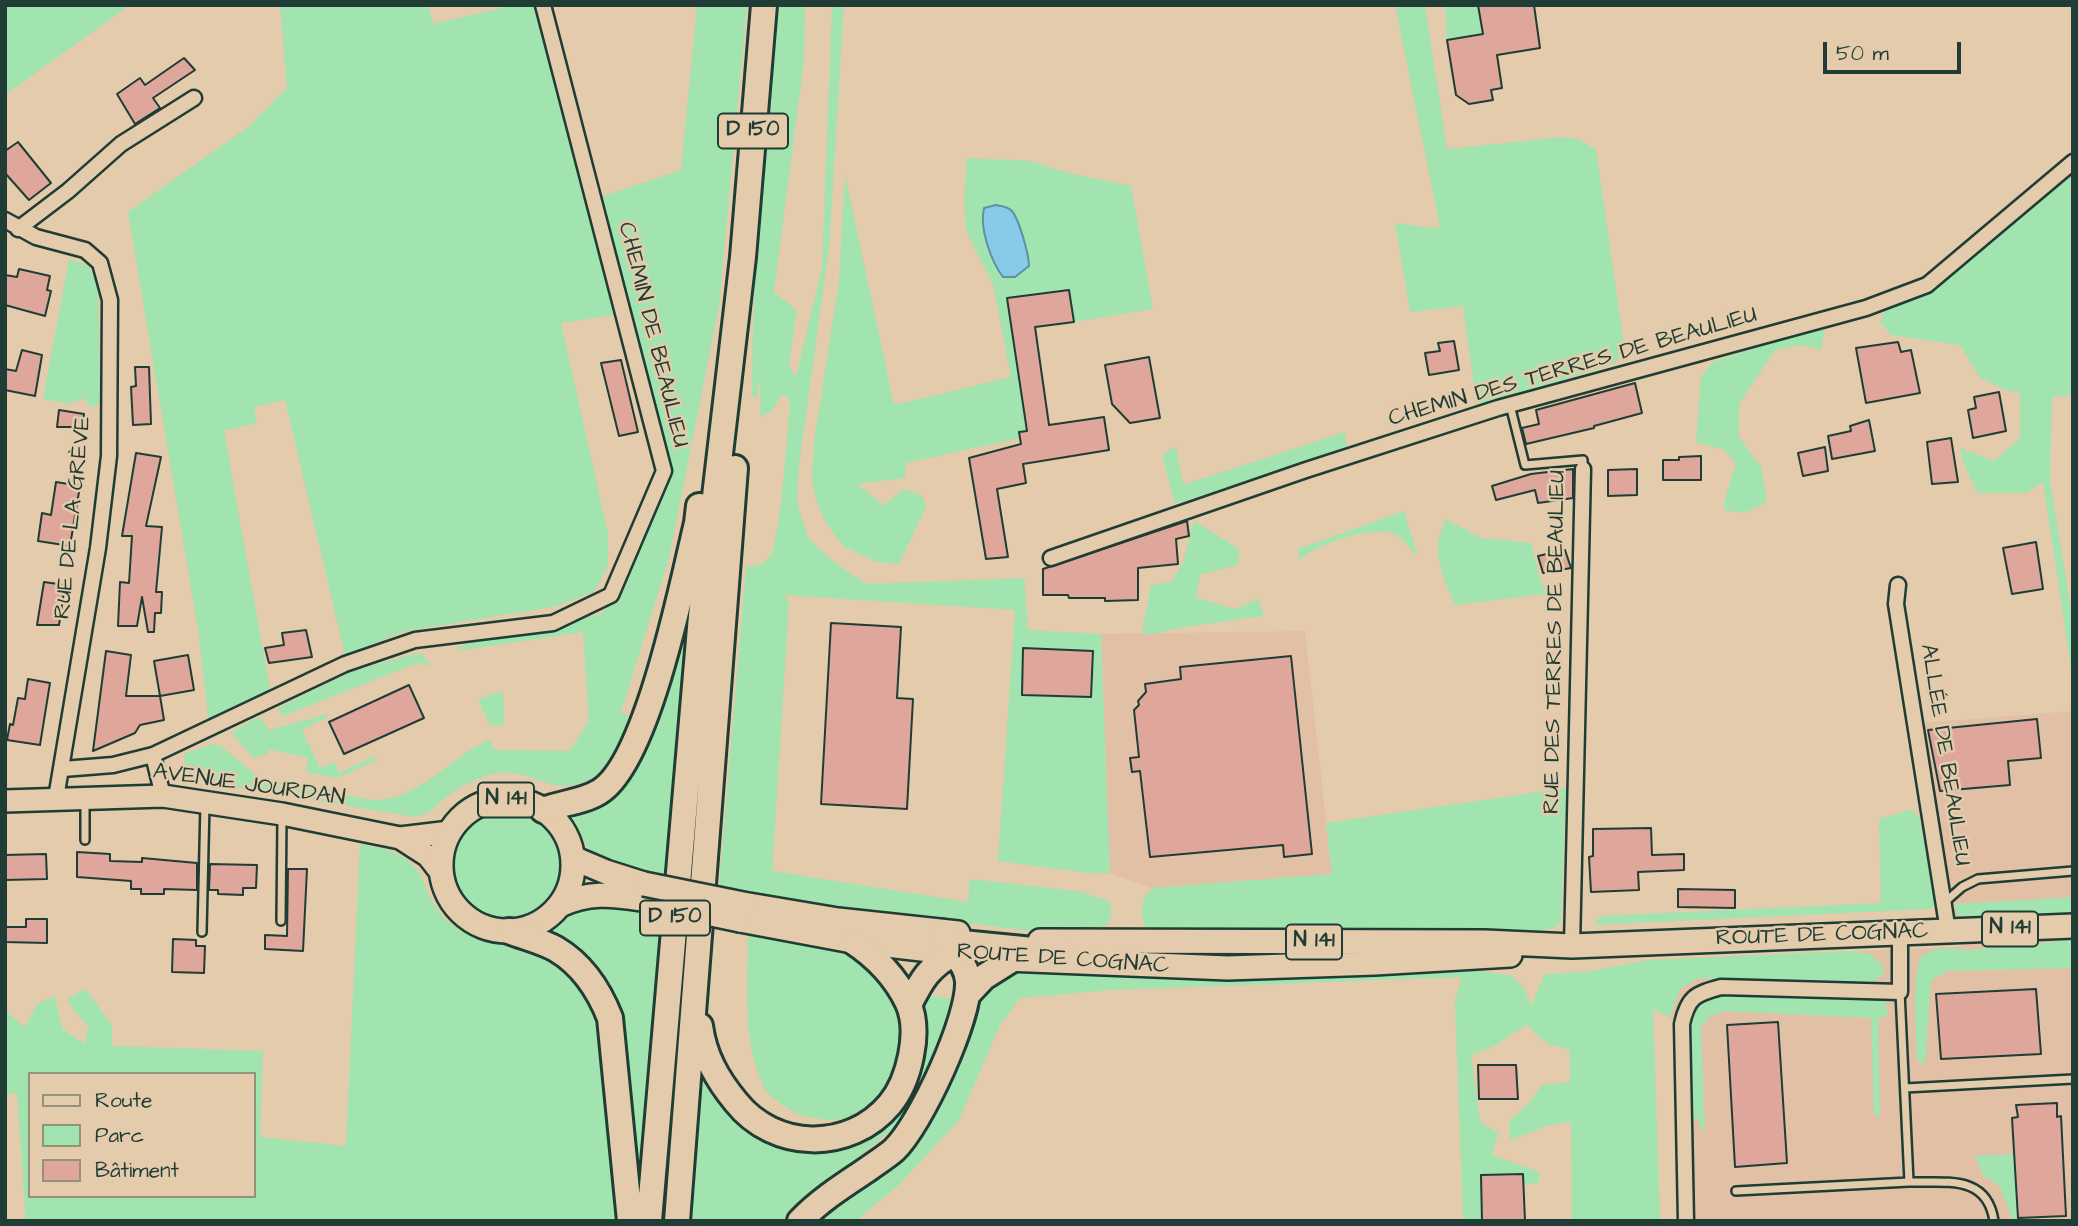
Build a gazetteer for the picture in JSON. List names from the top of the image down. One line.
{"streets":{"highway":["D 150"],"main road":["AVENUE JOURDAN","N 141","ROUTE DE COGNAC"],"street":["CHEMIN DE BEAULIEU","CHEMIN DES TERRES DE BEAULIEU","RUE DE LA GRÈVE","RUE DES TERRES DE BEAULIEU","ALLÉE DE BEAULIEU"]},"crossings":[["CHEMIN DE BEAULIEU","RUE DE LA GRÈVE"],["CHEMIN DES TERRES DE BEAULIEU","RUE DES TERRES DE BEAULIEU"],["RUE DE LA GRÈVE","AVENUE JOURDAN"],["RUE DES TERRES DE BEAULIEU","ROUTE DE COGNAC"],["ALLÉE DE BEAULIEU","ROUTE DE COGNAC"],["AVENUE JOURDAN","N 141"],["AVENUE JOURDAN","ROUTE DE COGNAC"],["N 141","ROUTE DE COGNAC"]],"legend":["Route","Parc","Bâtiment"],"scale_bar":"50 m"}
